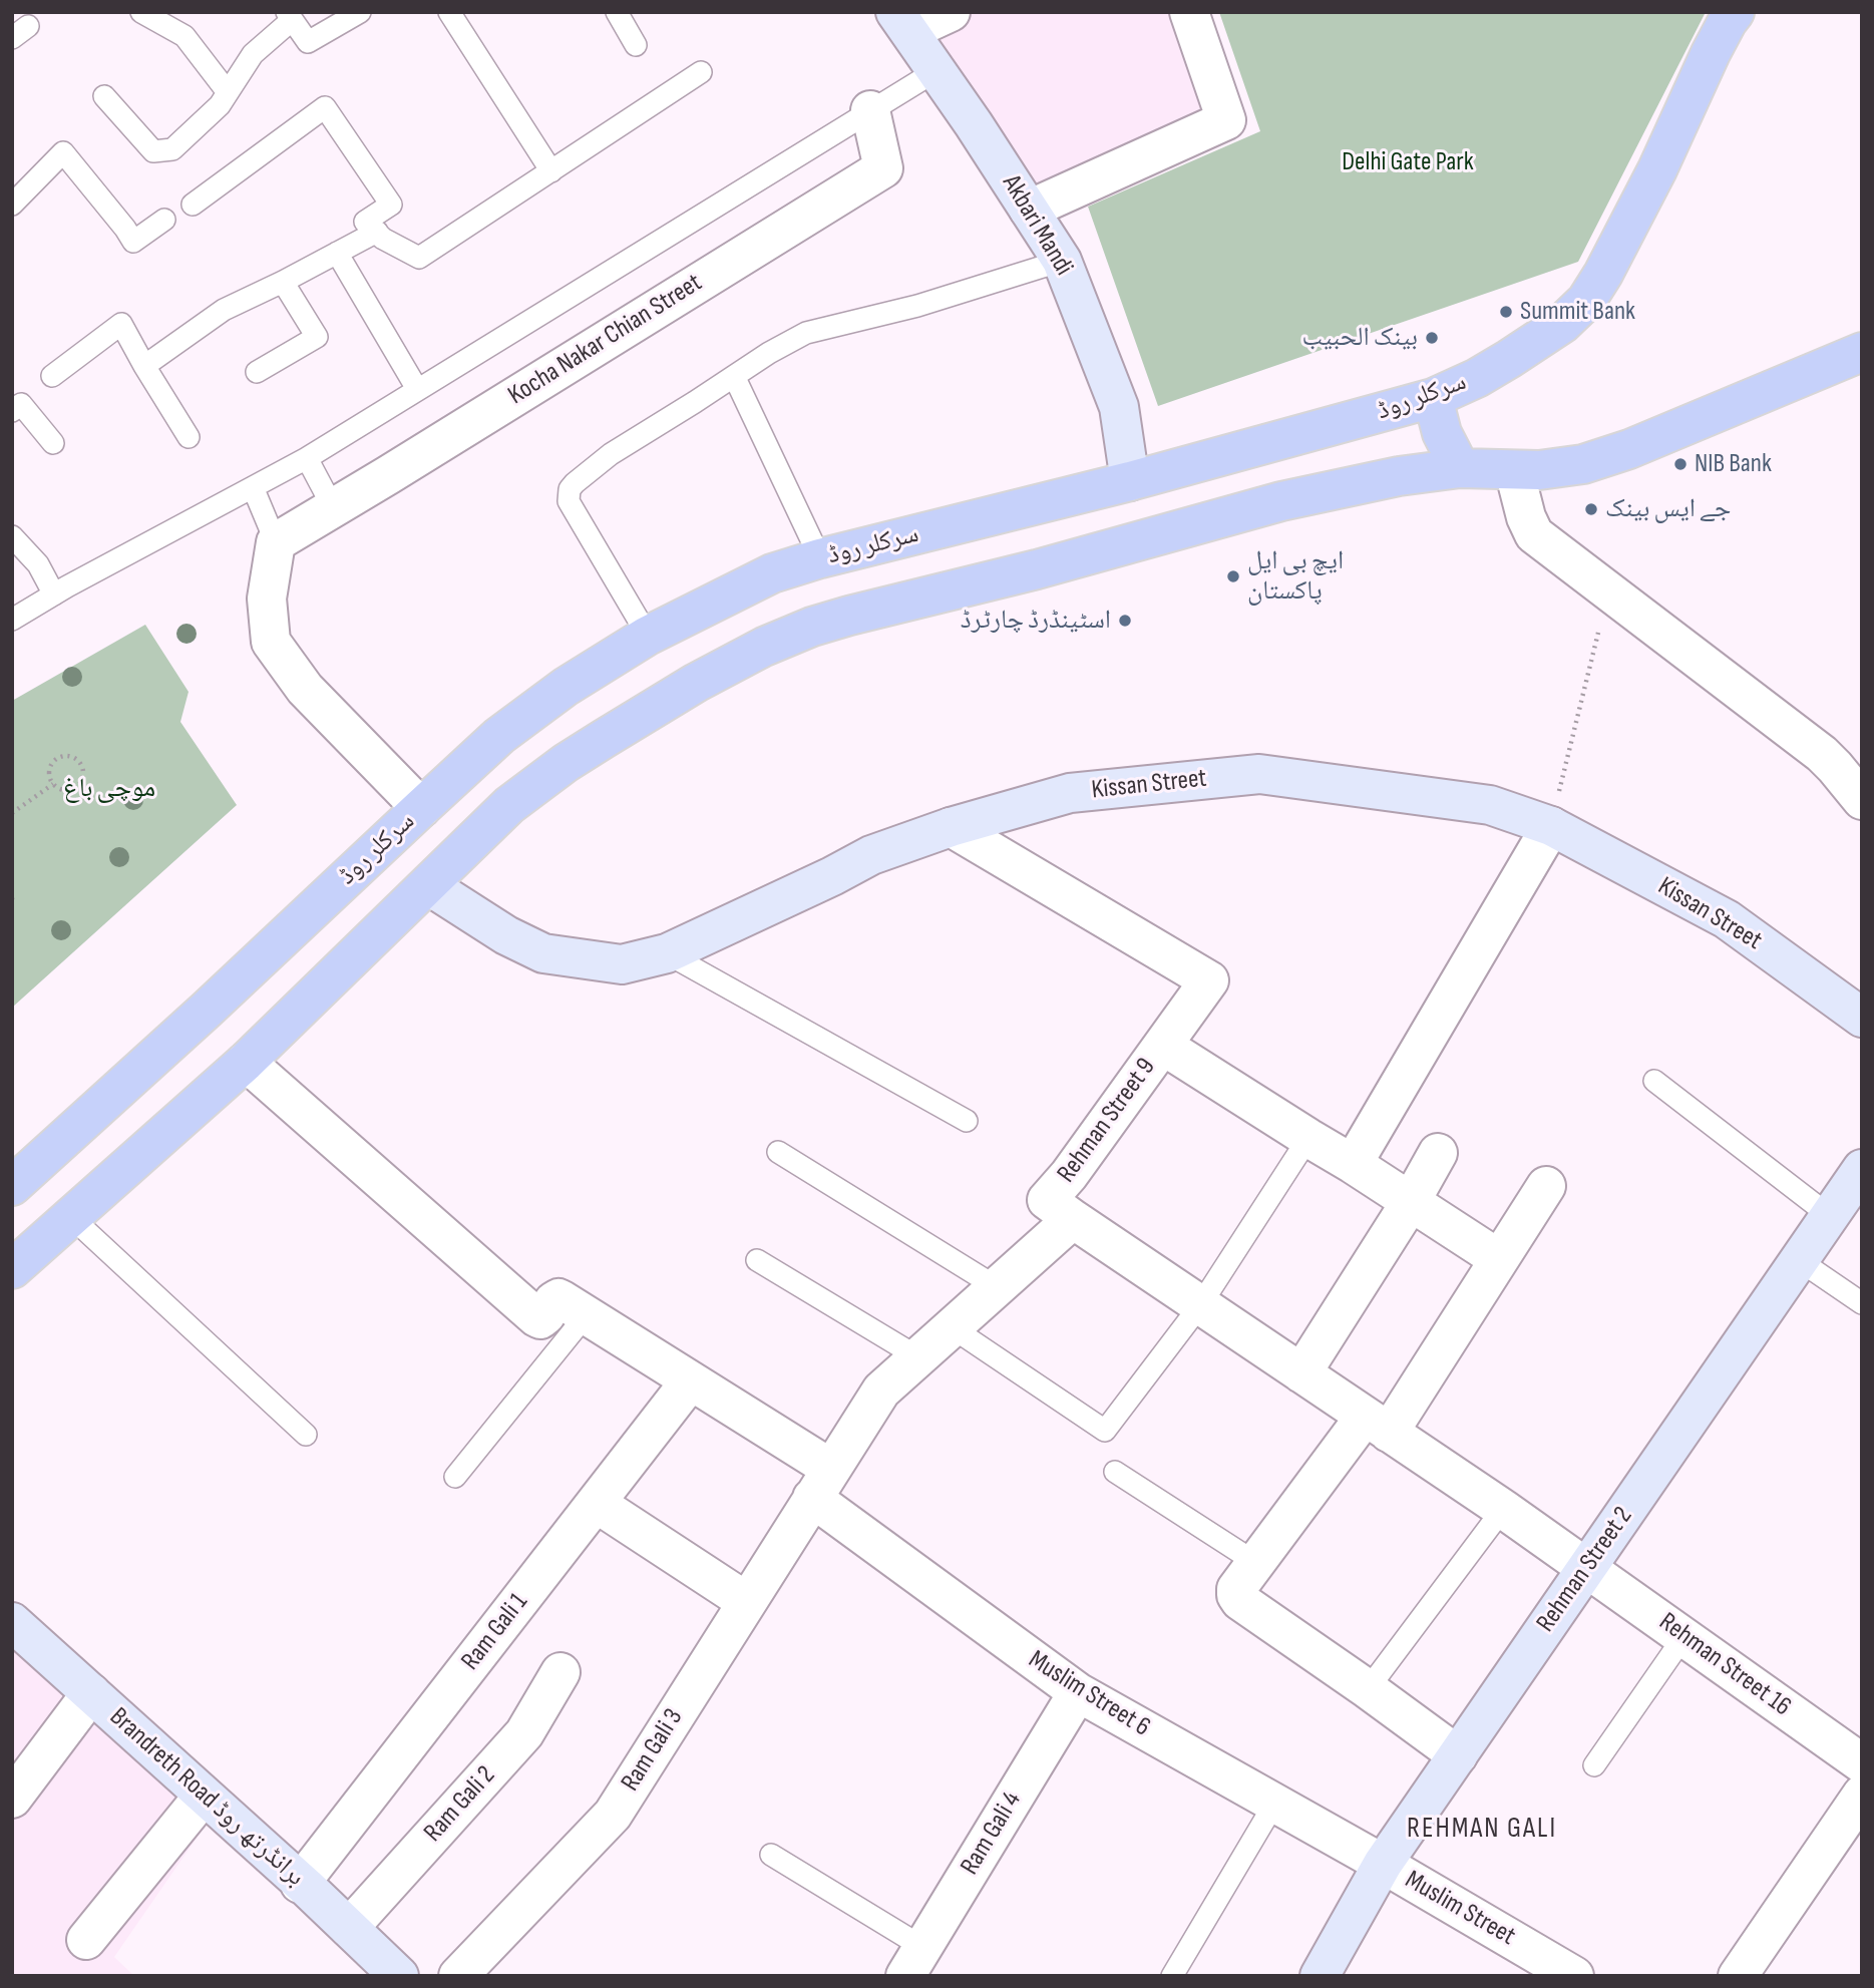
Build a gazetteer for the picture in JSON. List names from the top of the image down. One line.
{"streets":{"main road":["سرکلر روڈ"],"street":["Akbari Mandi","Kocha Nakar Chian Street","Kissan Street","Rehman Street 9","Rehman Street 2","Ram Gali 1","Rehman Street 16","Muslim Street 6","Ram Gali 3","Brandreth Road برانڈرتھ روڈ","Ram Gali 2","Ram Gali 4","Muslim Street"]},"crossings":[["Akbari Mandi","سرکلر روڈ"],["Kissan Street","Rehman Street 9"],["Rehman Street 9","Rehman Street 16"],["Rehman Street 9","Muslim Street 6"],["Rehman Street 9","Ram Gali 3"],["Rehman Street 2","Rehman Street 16"],["Rehman Street 2","Muslim Street 6"],["Rehman Street 2","Muslim Street"],["Ram Gali 1","Muslim Street 6"],["Ram Gali 1","Brandreth Road برانڈرتھ روڈ"],["Muslim Street 6","Ram Gali 3"],["Muslim Street 6","Ram Gali 4"],["Muslim Street 6","Muslim Street"],["Brandreth Road برانڈرتھ روڈ","Ram Gali 2"]],"districts":["REHMAN GALI"],"parks":["Delhi Gate Park","موچی باغ"],"places":["Summit Bank","بينک الحبيب","NIB Bank","جے ایس بینک","ایچ بی ایل پاکستان","اسٹینڈرڈ چارٹرڈ"]}
